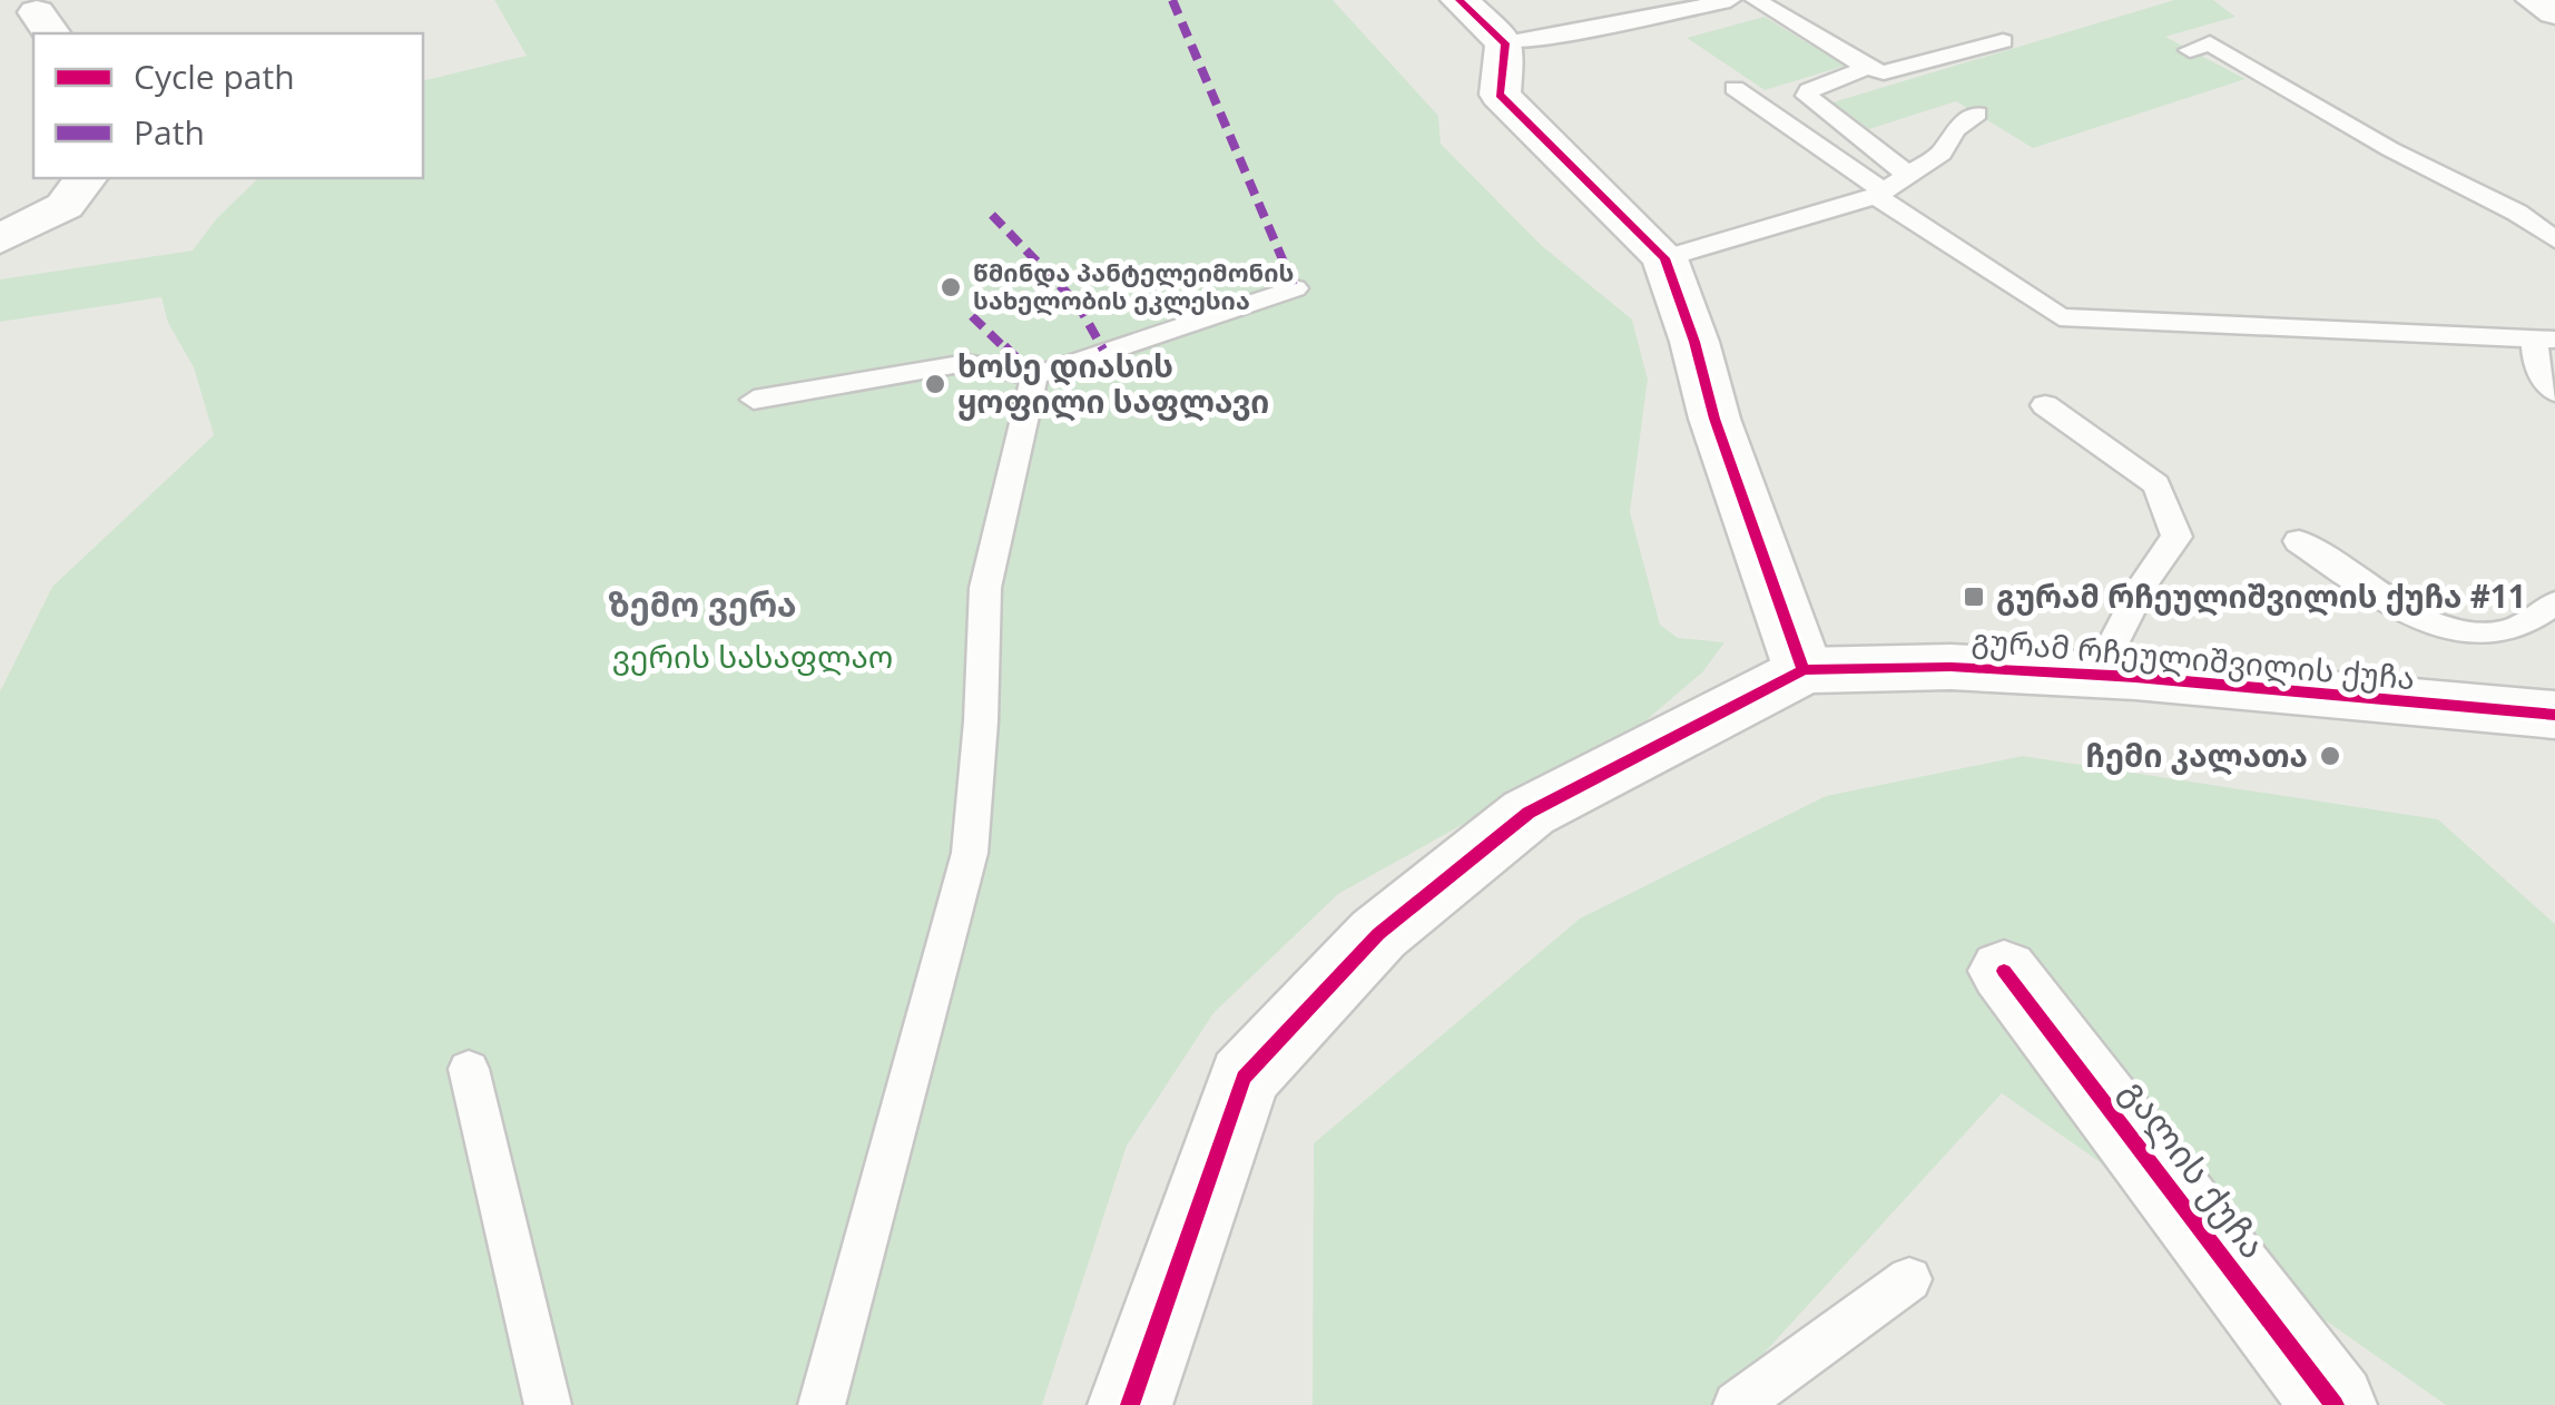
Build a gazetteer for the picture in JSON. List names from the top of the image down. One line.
{"streets":{"street":["გურამ რჩეულიშვილის ქუჩა","გალის ქუჩა"]},"districts":["ზემო ვერა"],"parks":["ვერის სასაფლაო"],"places":{"other":["წმინდა პანტელეიმონის სახელობის ეკლესია","ხოსე დიასის ყოფილი საფლავი","ჩემი კალათა"],"transit":["გურამ რჩეულიშვილის ქუჩა #11"]},"legend":["Cycle path","Path"]}
